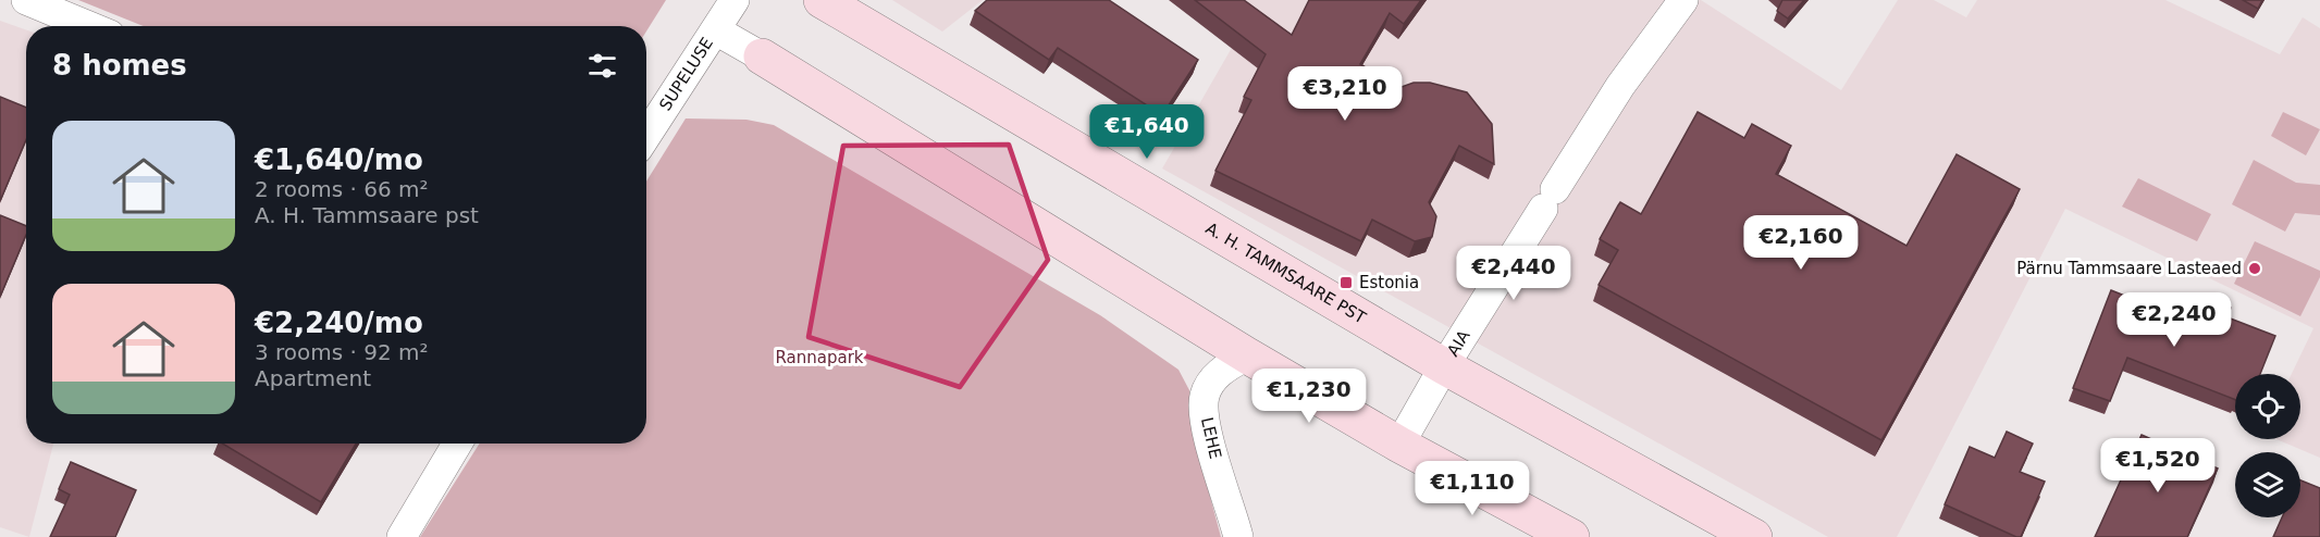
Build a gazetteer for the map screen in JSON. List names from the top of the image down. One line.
{"streets":{"street":["SUPELUSE","A. H. TAMMSAARE PST","AIA","LEHE"]},"crossings":[["A. H. TAMMSAARE PST","AIA"]],"parks":["Rannapark"],"places":{"other":["Pärnu Tammsaare Lasteaed"],"transit":["Estonia"]},"page":{"heading":"8 homes","price":["€3,210","€1,640","€2,160","€2,440","€2,240","€1,230","€1,520","€1,110"],"list":[{"name":"€1,640/mo","note":"2 rooms · 66 m² · A. H. Tammsaare pst"},{"name":"€2,240/mo","note":"3 rooms · 92 m² · Apartment"}]}}
